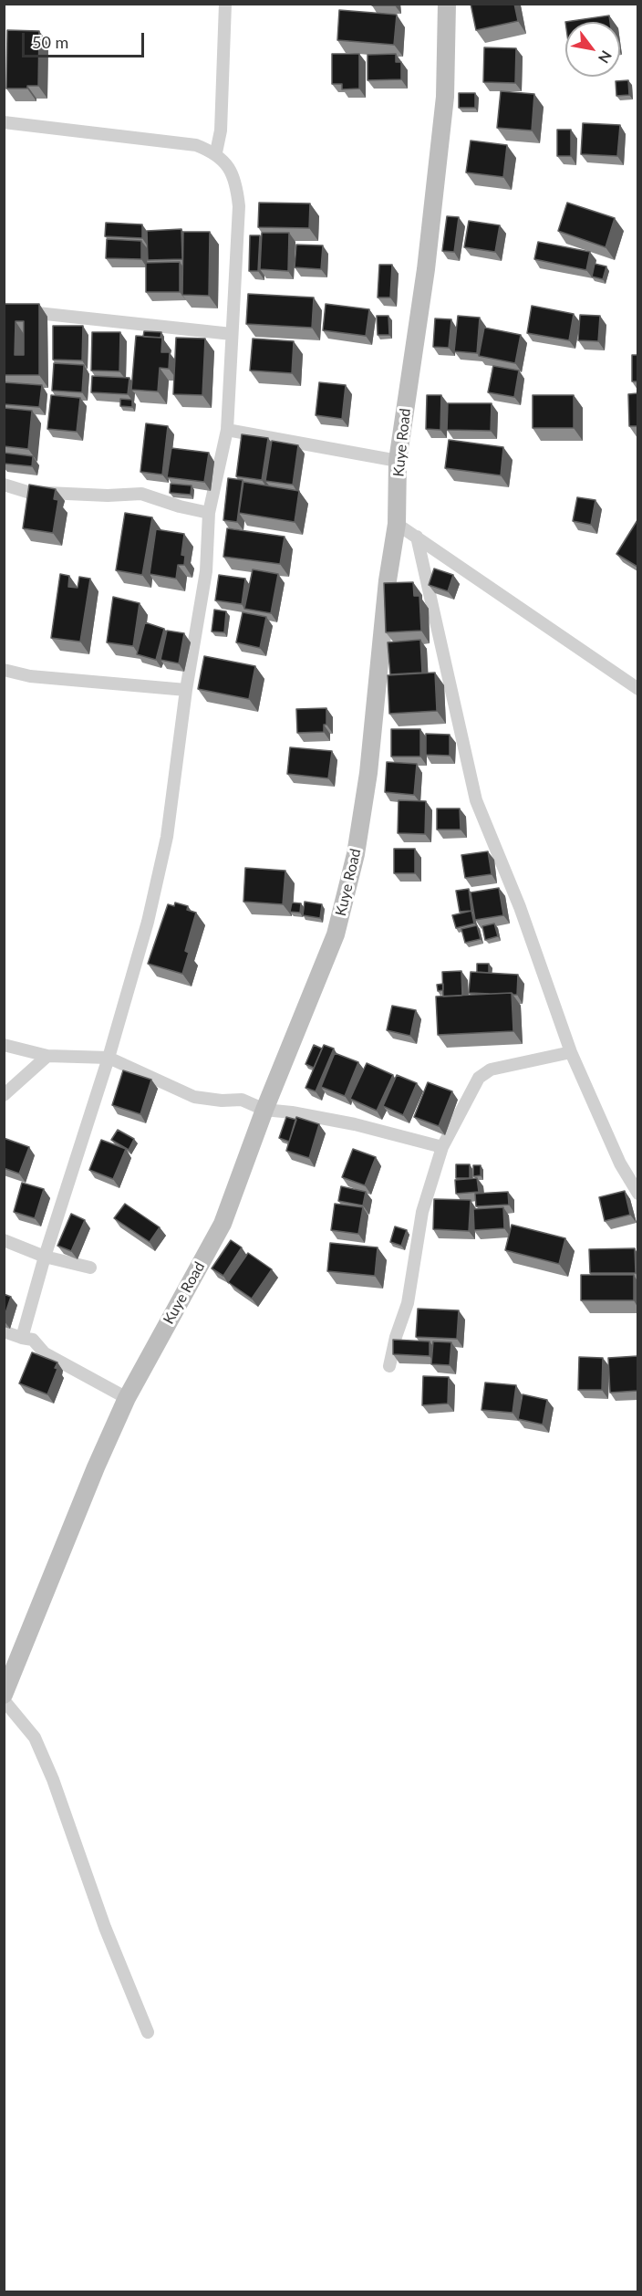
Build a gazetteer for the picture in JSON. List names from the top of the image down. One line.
{"streets":{"street":["Kuye Road"]},"scale_bar":"50 m","north":"bottom right"}
